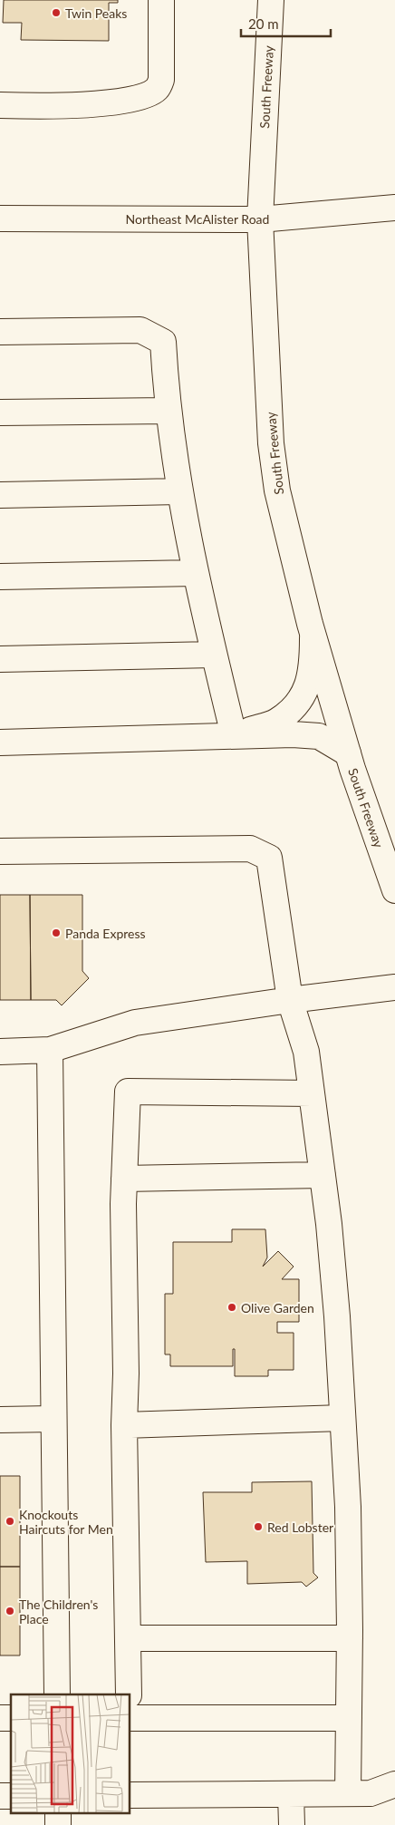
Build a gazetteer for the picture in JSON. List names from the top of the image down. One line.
{"streets":{"main road":["South Freeway","Northeast McAlister Road"]},"crossings":[["South Freeway","Northeast McAlister Road"]],"places":["Twin Peaks","Panda Express","Olive Garden","Knockouts Haircuts for Men","Red Lobster","The Children's Place"],"scale_bar":"20 m"}
